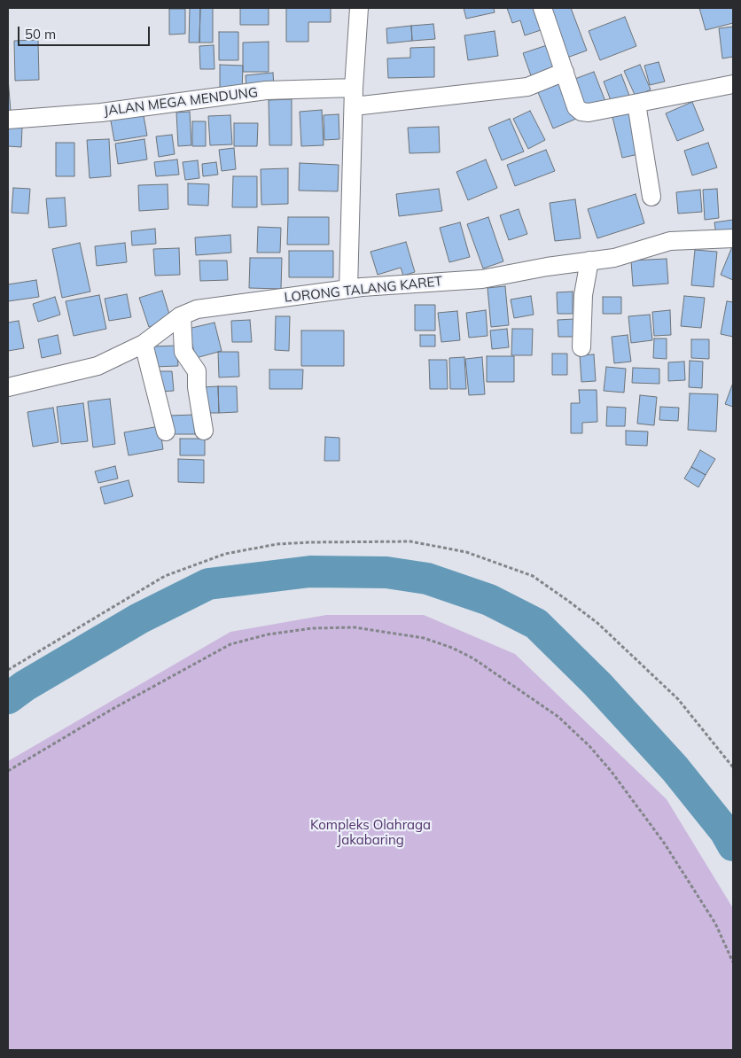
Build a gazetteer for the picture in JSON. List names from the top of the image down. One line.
{"streets":{"street":["JALAN MEGA MENDUNG","LORONG TALANG KARET"]},"parks":["Kompleks Olahraga Jakabaring"],"scale_bar":"50 m"}
